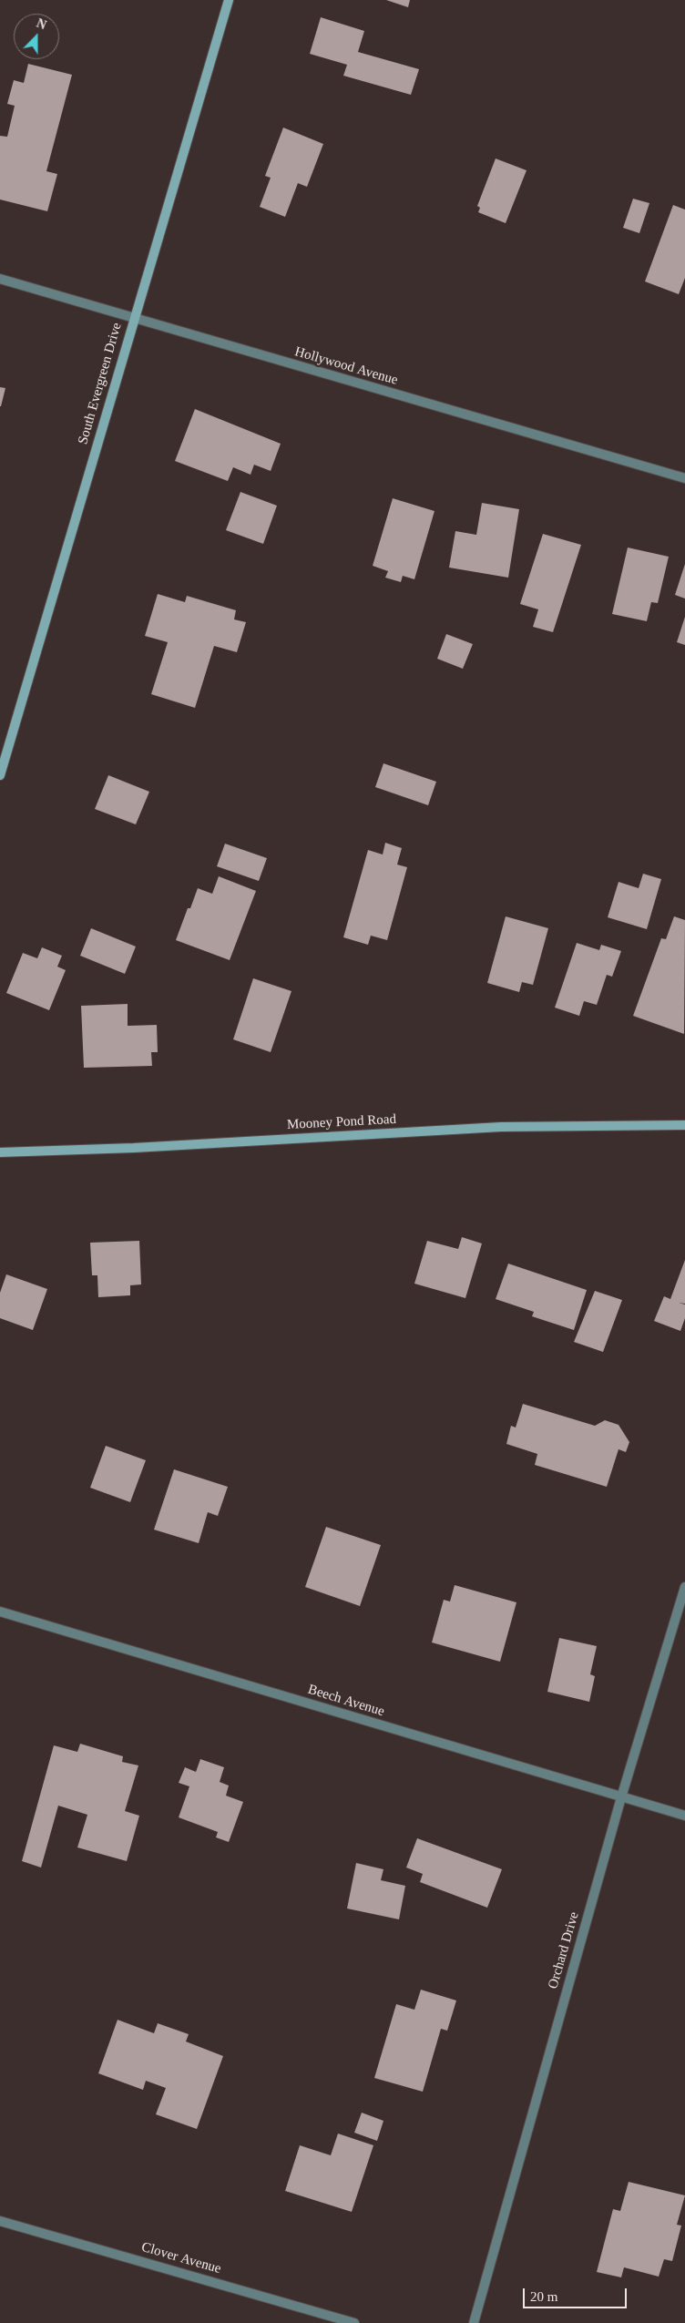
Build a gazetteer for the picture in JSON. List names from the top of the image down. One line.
{"streets":{"street":["Hollywood Avenue","South Evergreen Drive","Mooney Pond Road","Beech Avenue","Orchard Drive","Clover Avenue"]},"crossings":[["Hollywood Avenue","South Evergreen Drive"],["Beech Avenue","Orchard Drive"]],"scale_bar":"20 m","north":"top"}
